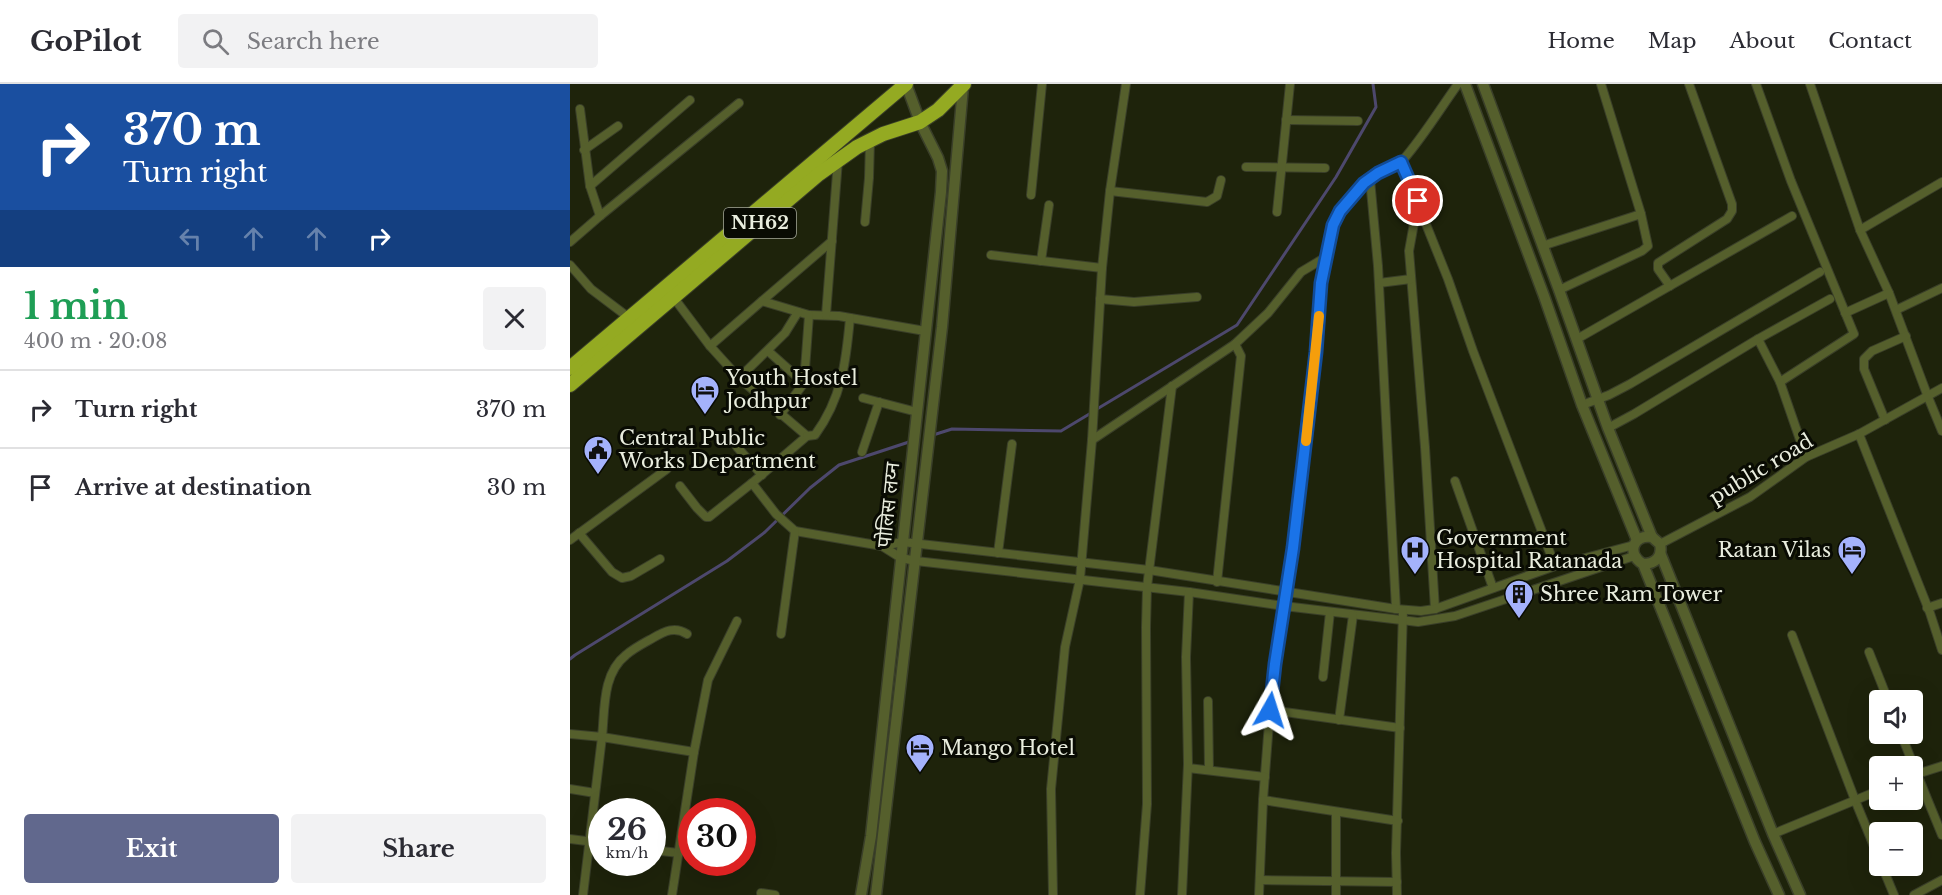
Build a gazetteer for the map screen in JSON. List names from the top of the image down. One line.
{"streets":{"highway":["NH62"],"street":["public road","पोलिस लय्न"]},"crossings":[["NH62","पोलिस लय्न"]],"places":{"hotel":["Youth Hostel Jodhpur","Ratan Vilas","Mango Hotel"],"public building":["Central Public Works Department"],"hospital":["Government Hospital Ratanada"],"building":["Shree Ram Tower"]},"page":{"header":"GoPilot","search":"Search here","nav":["Home","Map","About","Contact"],"turn":["370 m","Turn right"],"heading":["1 min","400 m · 20:08"],"list":[{"name":"Turn right","value":"370 m"},{"name":"Arrive at destination","value":"30 m"}],"map_buttons":["+","−"],"speed":"26 km/h","limit":"30","buttons":["Exit","Share"]}}
